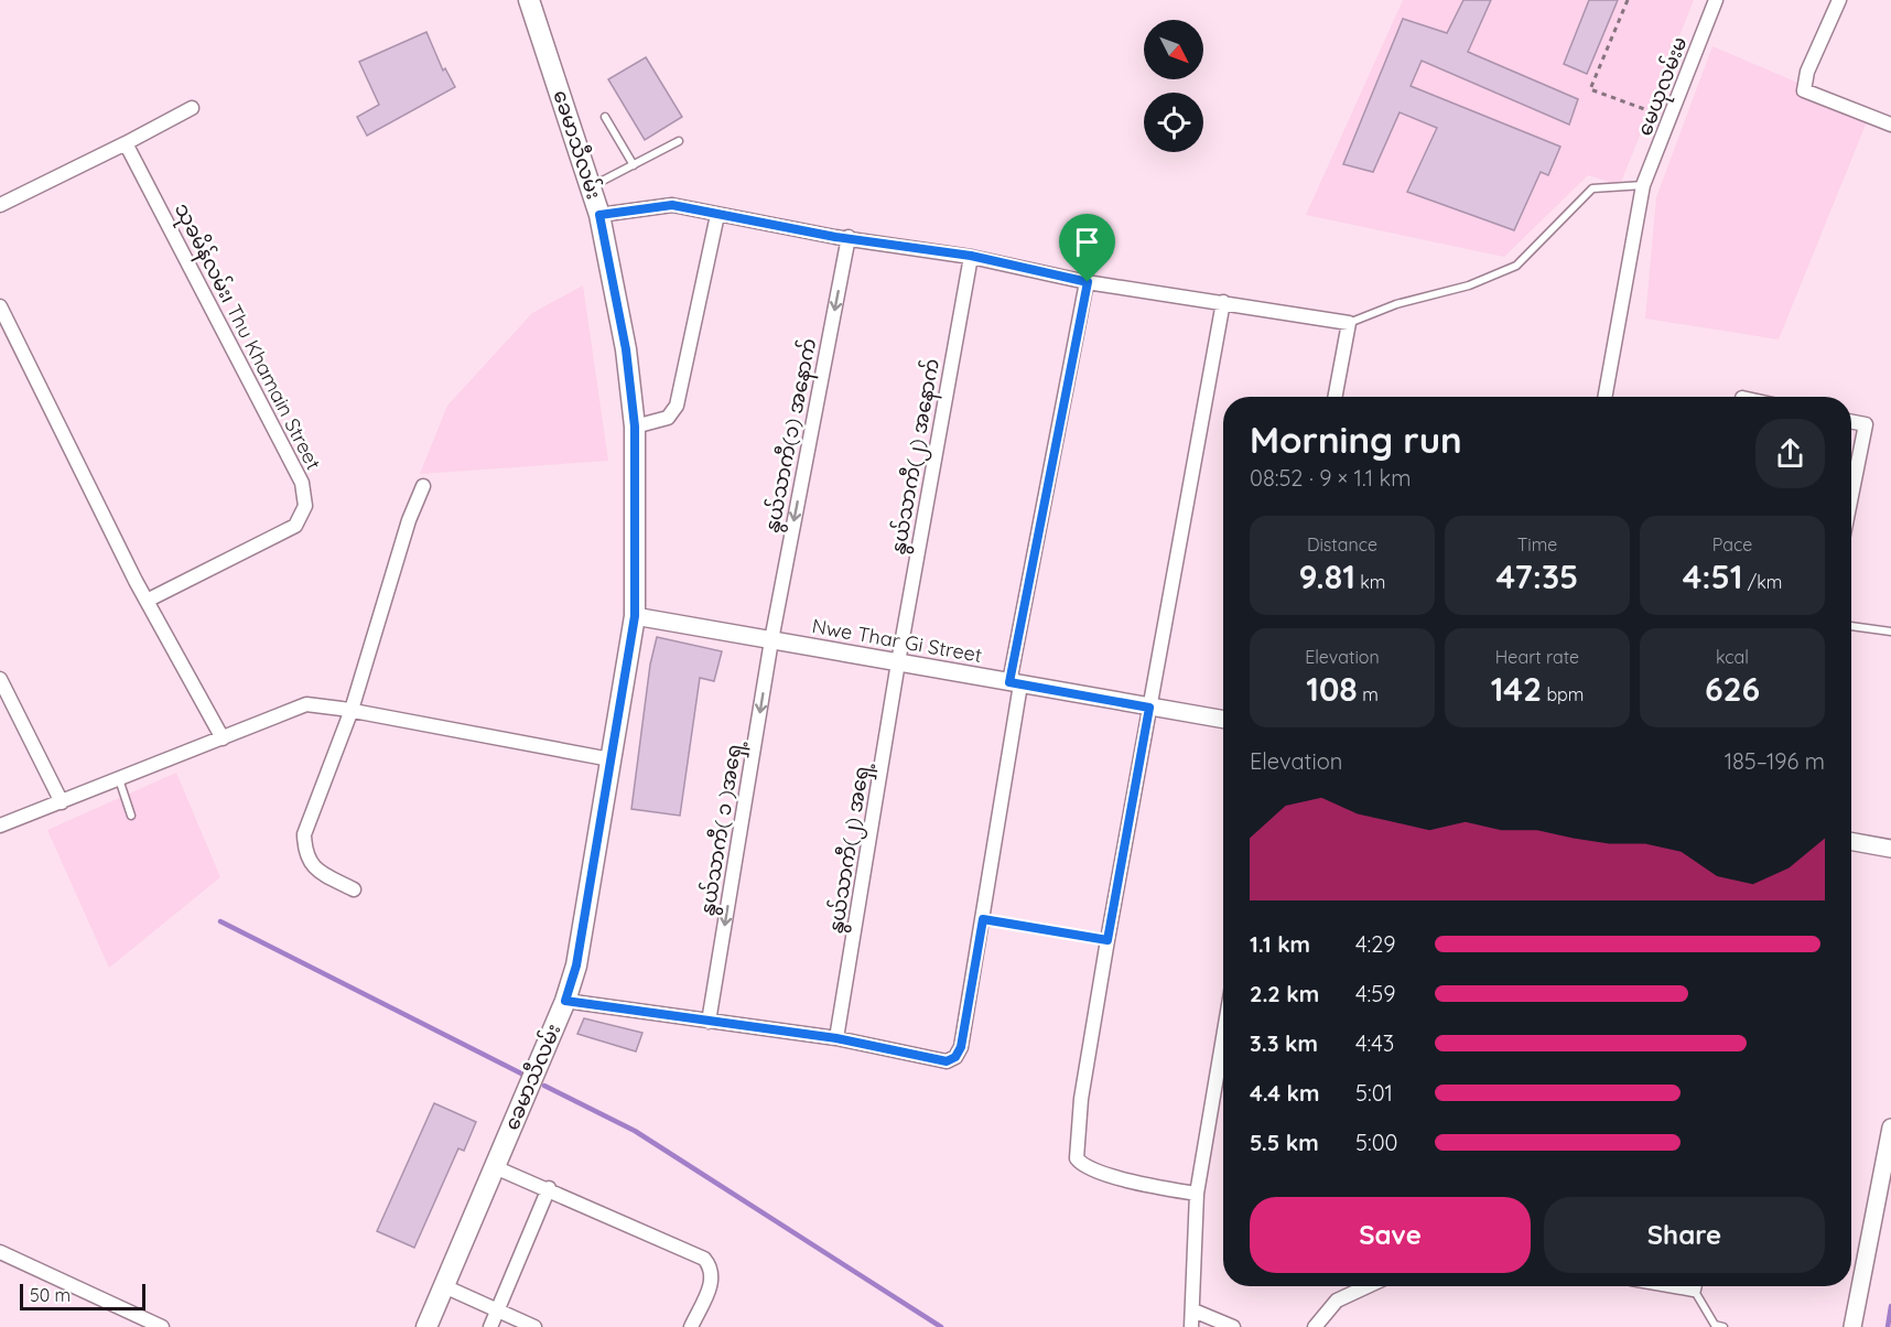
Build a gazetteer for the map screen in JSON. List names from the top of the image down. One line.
{"streets":{"main road":["ခေမာသီလမ်း"],"street":["မေယုလမ်းမ","သုခမိန်လမ်း၊ Thu Khamain Street","နွယ်သာကီ(၁) အနောက်","နွယ်သာကီ(၂) အနောက်","Nwe Thar Gi Street","နွယ်သာကီ( ၁ )အရှေ့","နွယ်သာကီ(၂) အရှေ့"]},"crossings":[["ခေမာသီလမ်း","Nwe Thar Gi Street"],["နွယ်သာကီ(၁) အနောက်","Nwe Thar Gi Street"],["နွယ်သာကီ(၁) အနောက်","နွယ်သာကီ( ၁ )အရှေ့"],["နွယ်သာကီ(၂) အနောက်","Nwe Thar Gi Street"],["နွယ်သာကီ(၂) အနောက်","နွယ်သာကီ(၂) အရှေ့"],["Nwe Thar Gi Street","နွယ်သာကီ( ၁ )အရှေ့"],["Nwe Thar Gi Street","နွယ်သာကီ(၂) အရှေ့"]],"one_way":["နွယ်သာကီ(၁) အနောက်","နွယ်သာကီ( ၁ )အရှေ့"],"scale_bar":"50 m","north":"bottom right","page":{"heading":["Morning run","08:52 · 9 × 1.1 km"],"stats":[["Distance","9.81 km"],["Time","47:35"],["Pace","4:51 /km"],["Elevation","108 m"],["Heart rate","142 bpm"],["kcal","626"]],"chart":["Elevation","185–196 m"],"list":[{"name":"1.1 km","note":"4:29"},{"name":"2.2 km","note":"4:59"},{"name":"3.3 km","note":"4:43"},{"name":"4.4 km","note":"5:01"},{"name":"5.5 km","note":"5:00"}],"buttons":["Save","Share"],"scale":"50 m"}}
